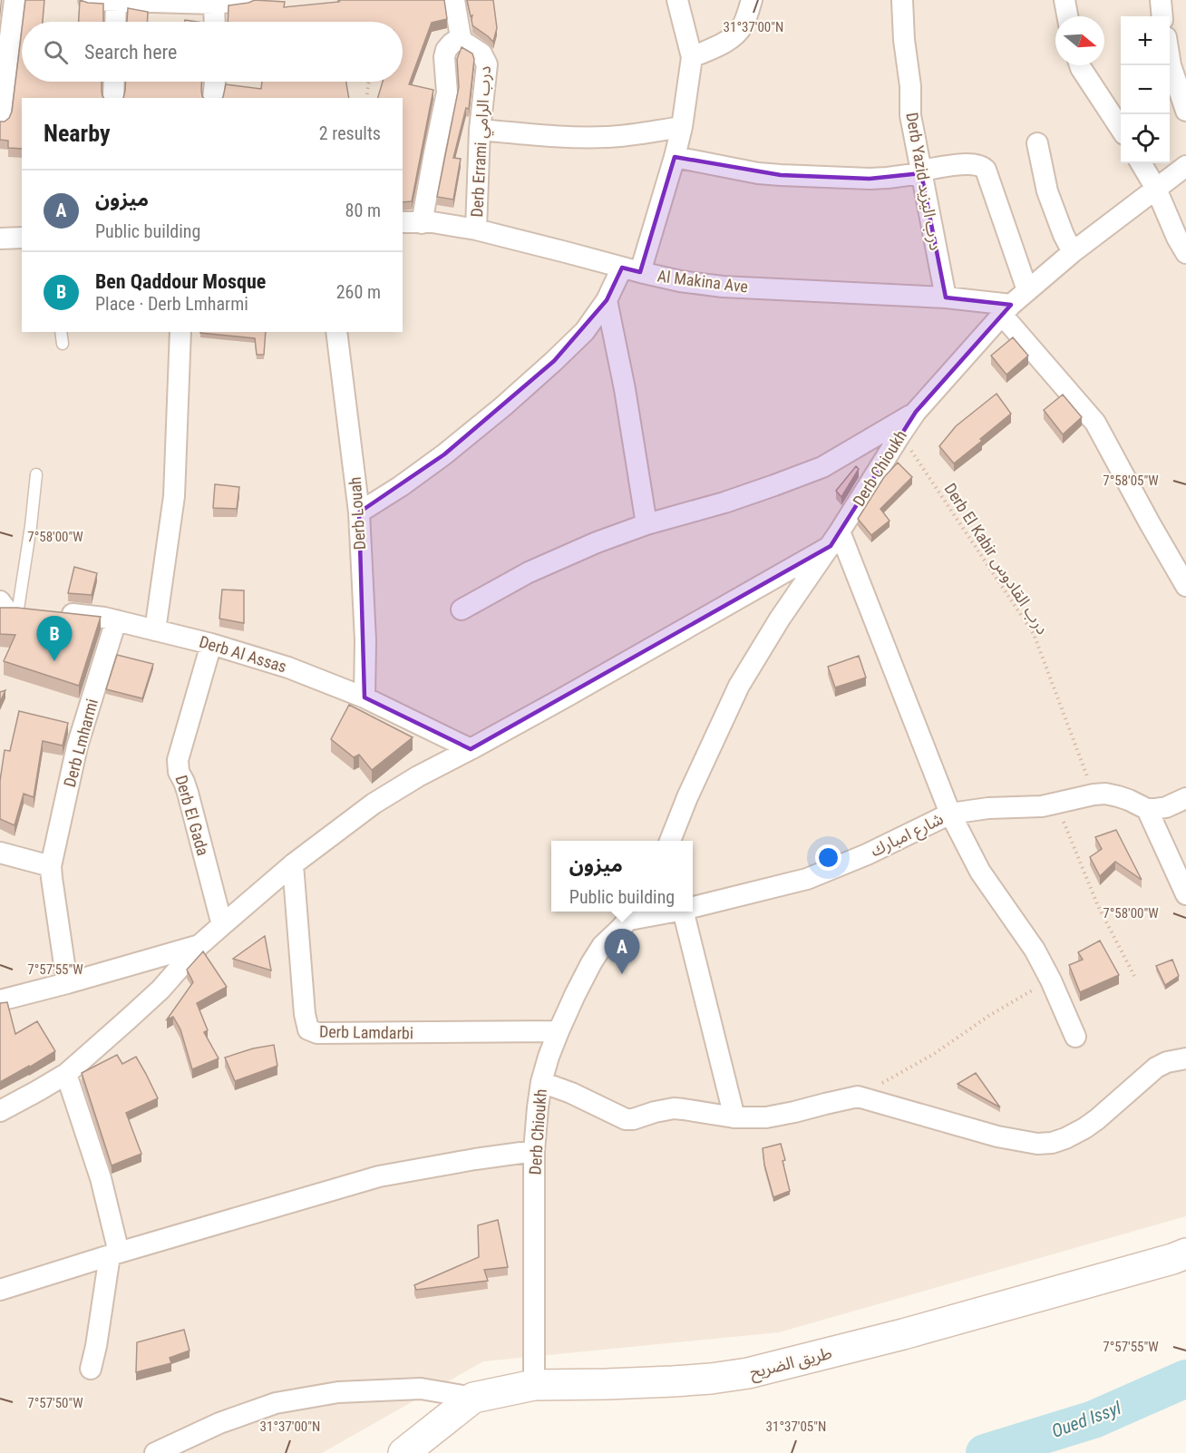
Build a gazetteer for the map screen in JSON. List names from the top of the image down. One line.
{"streets":{"street":["Derb Errami درب الرامي","Derb Yazid درب اليزيد","Al Makina Ave","Derb Chioukh","Derb Louah","Derb Al Assas","Derb Lmharmi","Derb El Gada","شارع امبارك","Derb Lamdarbi","طريق الضريح"],"path":["Derb El Kabir درب القادوس"]},"crossings":[["Derb Errami درب الرامي","Al Makina Ave"],["Derb Yazid درب اليزيد","Al Makina Ave"],["Al Makina Ave","Derb Chioukh"],["Derb Chioukh","Derb El Kabir درب القادوس"],["Derb Chioukh","شارع امبارك"],["Derb Chioukh","Derb Lamdarbi"],["Derb Chioukh","طريق الضريح"],["Derb Louah","Derb Al Assas"],["Derb El Kabir درب القادوس","شارع امبارك"],["Derb Al Assas","Derb Lmharmi"],["Derb Al Assas","Derb El Gada"]],"water":["Oued Issyl"],"north":"right","page":{"map_buttons":["+","−"],"search":"Search here","heading":["Nearby","2 results"],"list":[{"mark":"A","name":"ميزون","note":"Public building","value":"80 m"},{"mark":"B","name":"Ben Qaddour Mosque","note":"Place · Derb Lmharmi","value":"260 m"}],"pins":["B","A"],"popup":["ميزون","Public building"]},"coordinates":["31°37'00\"N","7°58'05\"W","7°58'00\"W","7°57'55\"W","7°57'50\"W","31°37'05\"N"]}
